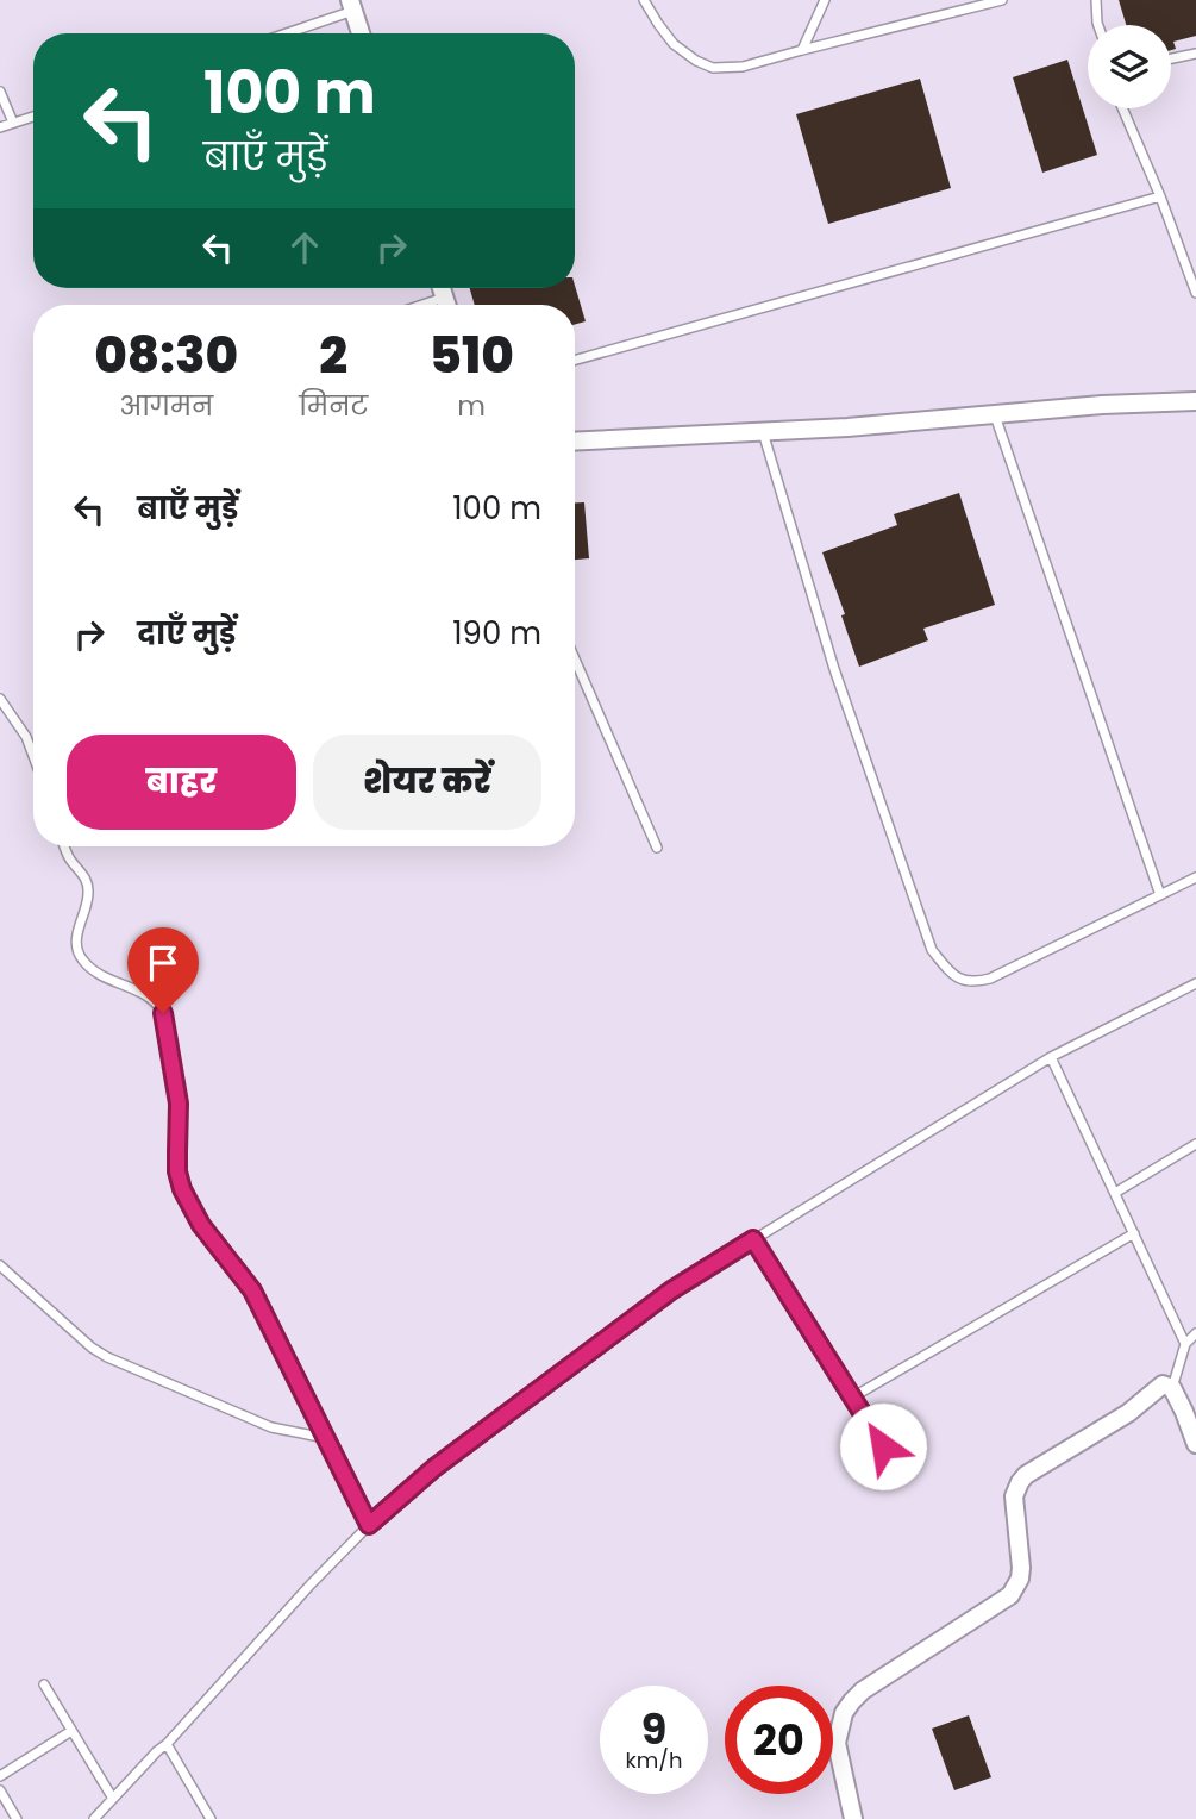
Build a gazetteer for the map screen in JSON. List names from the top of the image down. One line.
{"page":{"turn":["100 m","बाएँ मुड़ें"],"eta":["08:30","आगमन","2","मिनट","510","m"],"list":[{"name":"बाएँ मुड़ें","value":"100 m"},{"name":"दाएँ मुड़ें","value":"190 m"}],"buttons":["बाहर","शेयर करें"],"speed":"9 km/h","limit":"20"}}
